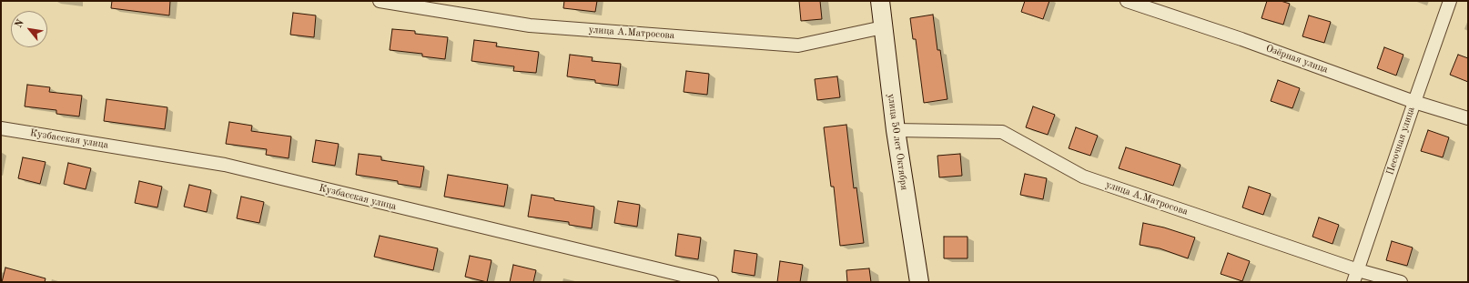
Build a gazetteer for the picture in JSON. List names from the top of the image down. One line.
{"streets":{"main road":["улица 50 лет Октября"],"street":["улица А.Матросова","Озёрная улица","Кузбасская улица","Песочная улица"]},"crossings":[["улица А.Матросова","Песочная улица"],["улица А.Матросова","улица 50 лет Октября"],["Озёрная улица","Песочная улица"]],"north":"top left"}
